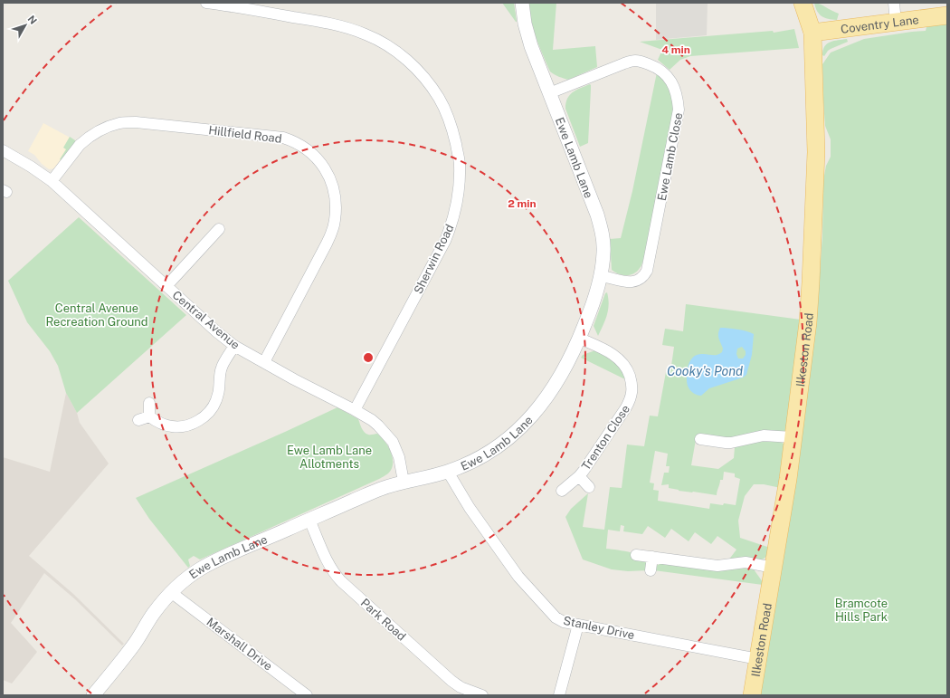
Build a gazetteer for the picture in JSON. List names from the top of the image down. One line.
{"streets":{"main road":["Coventry Lane","Ilkeston Road"],"street":["Hillfield Road","Ewe Lamb Close","Ewe Lamb Lane","Sherwin Road","Central Avenue","Trenton Close","Park Road","Stanley Drive","Marshall Drive"]},"crossings":[["Coventry Lane","Ilkeston Road"],["Hillfield Road","Central Avenue"],["Ewe Lamb Close","Ewe Lamb Lane"],["Ewe Lamb Lane","Central Avenue"],["Ewe Lamb Lane","Trenton Close"],["Ewe Lamb Lane","Park Road"],["Ewe Lamb Lane","Stanley Drive"],["Ewe Lamb Lane","Marshall Drive"],["Sherwin Road","Central Avenue"],["Ilkeston Road","Stanley Drive"]],"water":["Cooky's Pond"],"parks":["Central Avenue Recreation Ground","Ewe Lamb Lane Allotments","Bramcote Hills Park"],"north":"top right","rings":["4 min","2 min"]}
